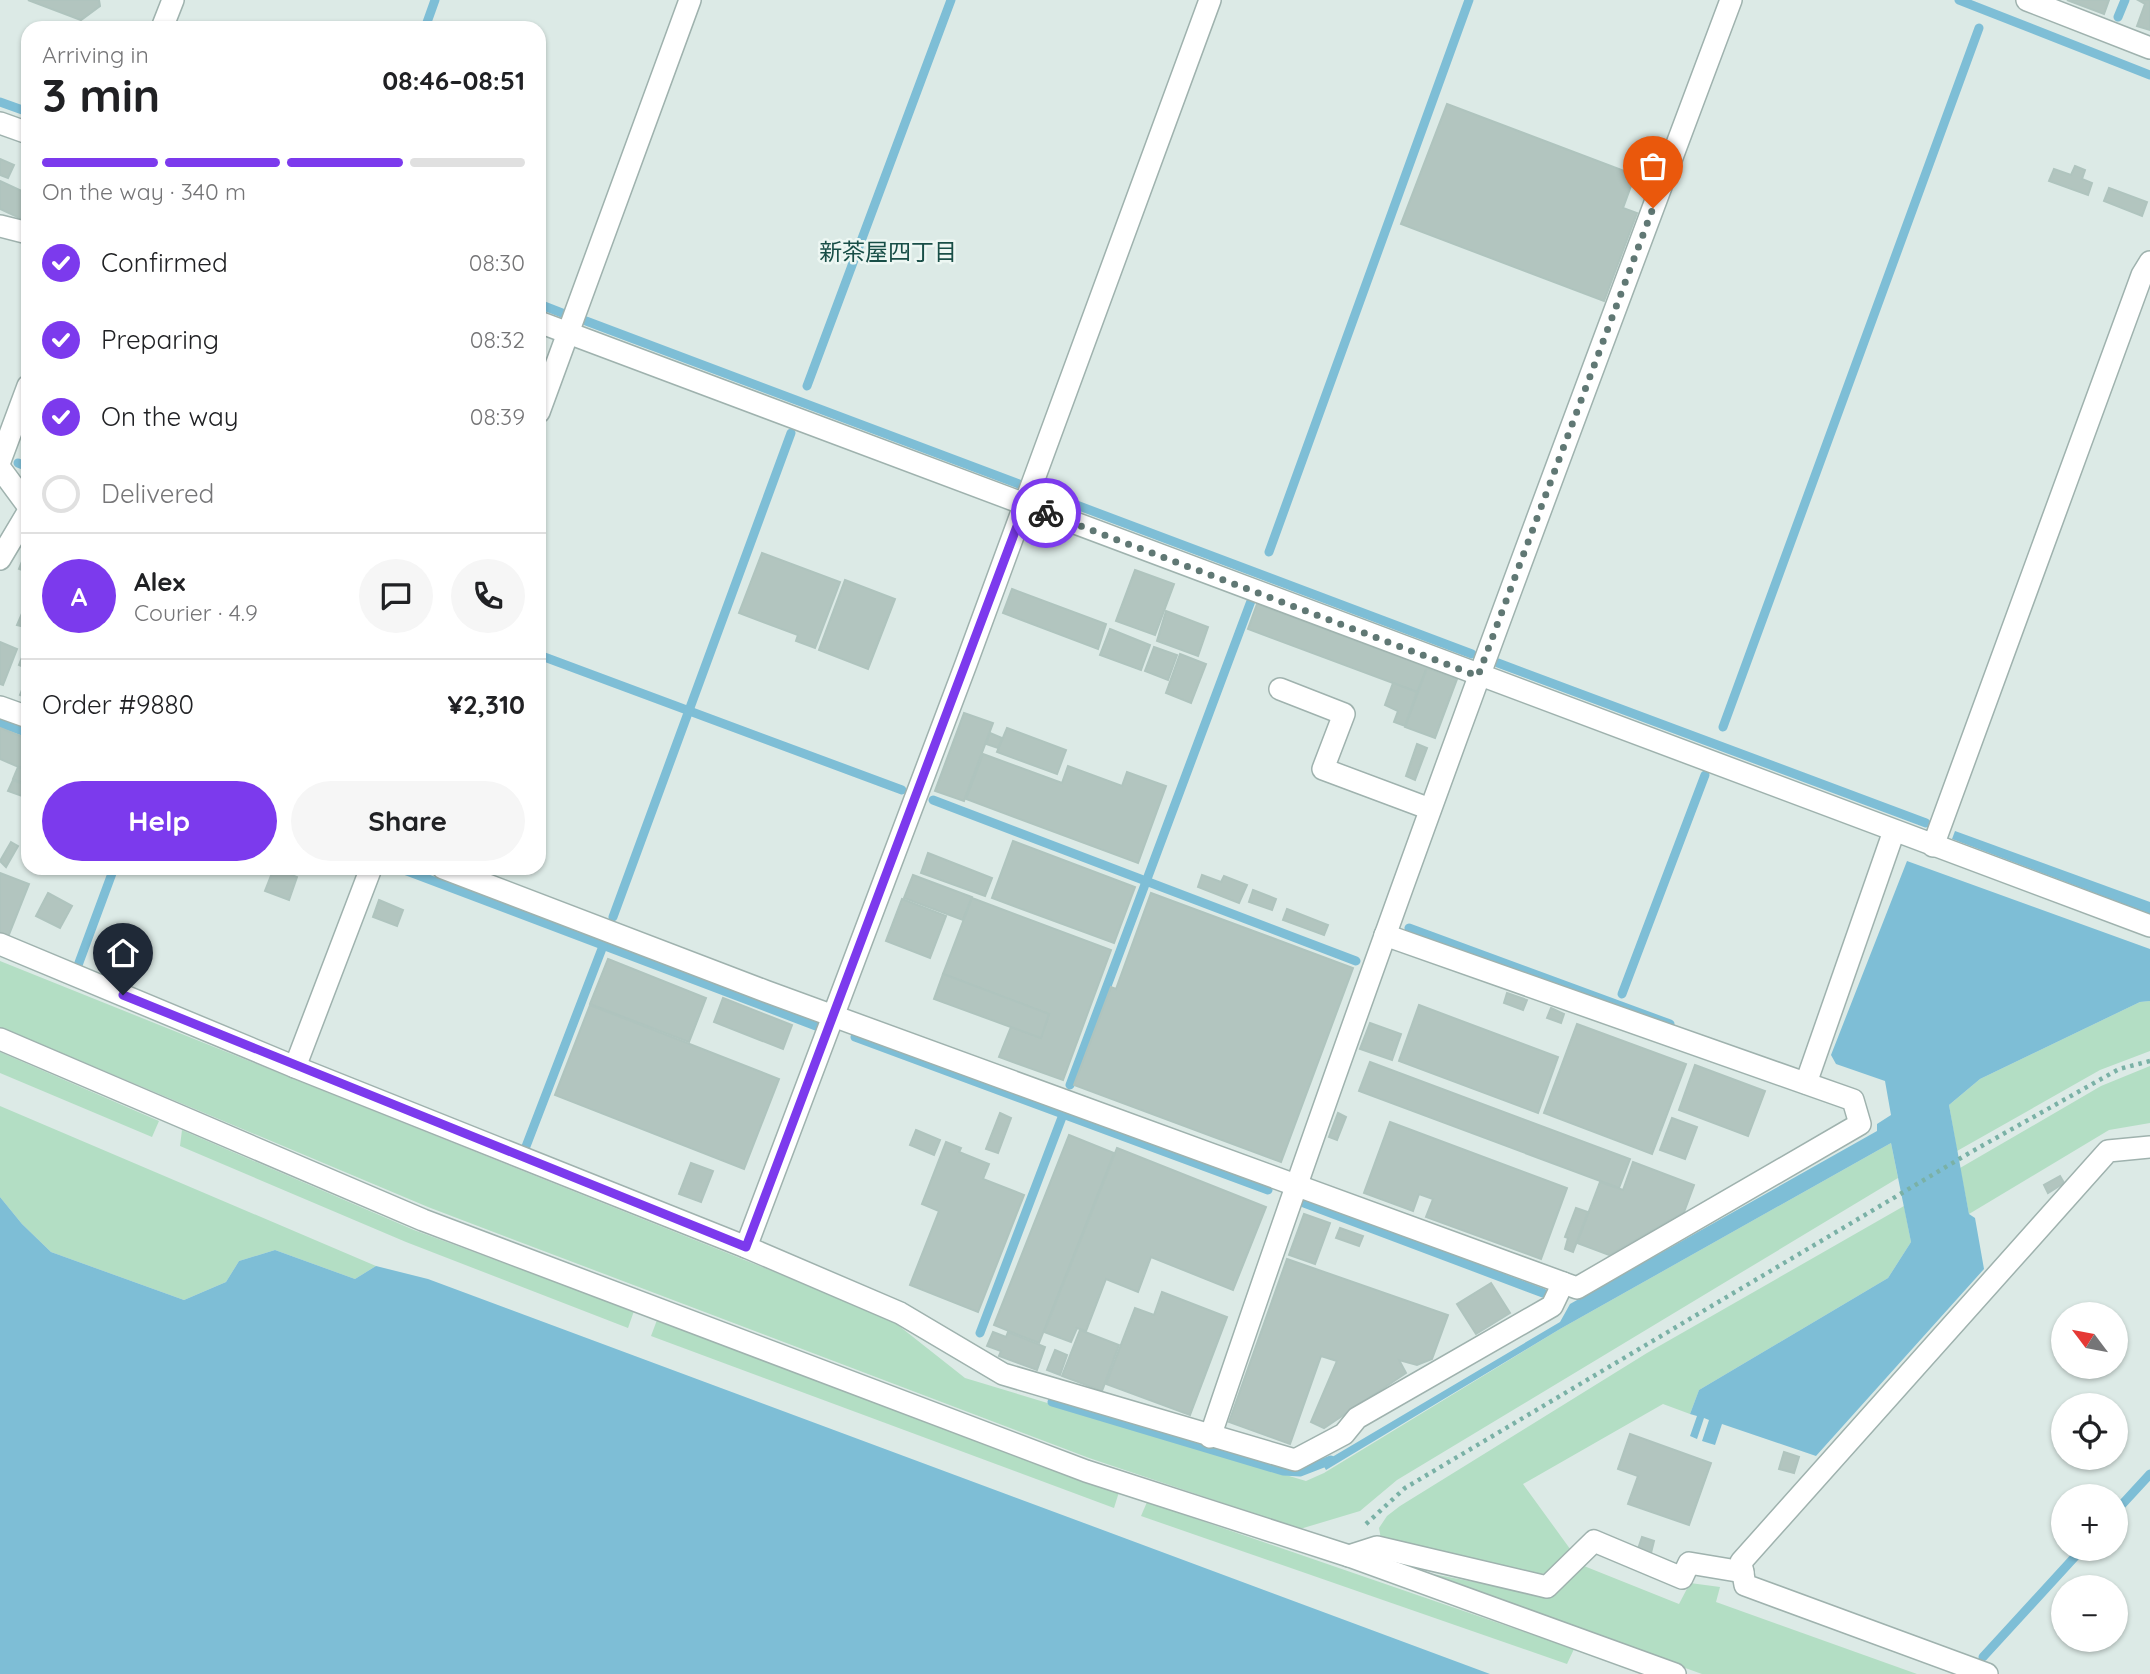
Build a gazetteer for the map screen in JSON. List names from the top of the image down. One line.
{"districts":["新茶屋四丁目"],"north":"top left","page":{"heading":["3 min","Arriving in","08:46–08:51"],"panel":["Alex","Courier · 4.9","Order #9880","¥2,310"],"bar":"On the way · 340 m","list":[["Confirmed","08:30"],["Preparing","08:32"],["On the way","08:39"],"Delivered"],"round":"A","buttons":["Help","Share"],"map_buttons":["+","−"]}}
